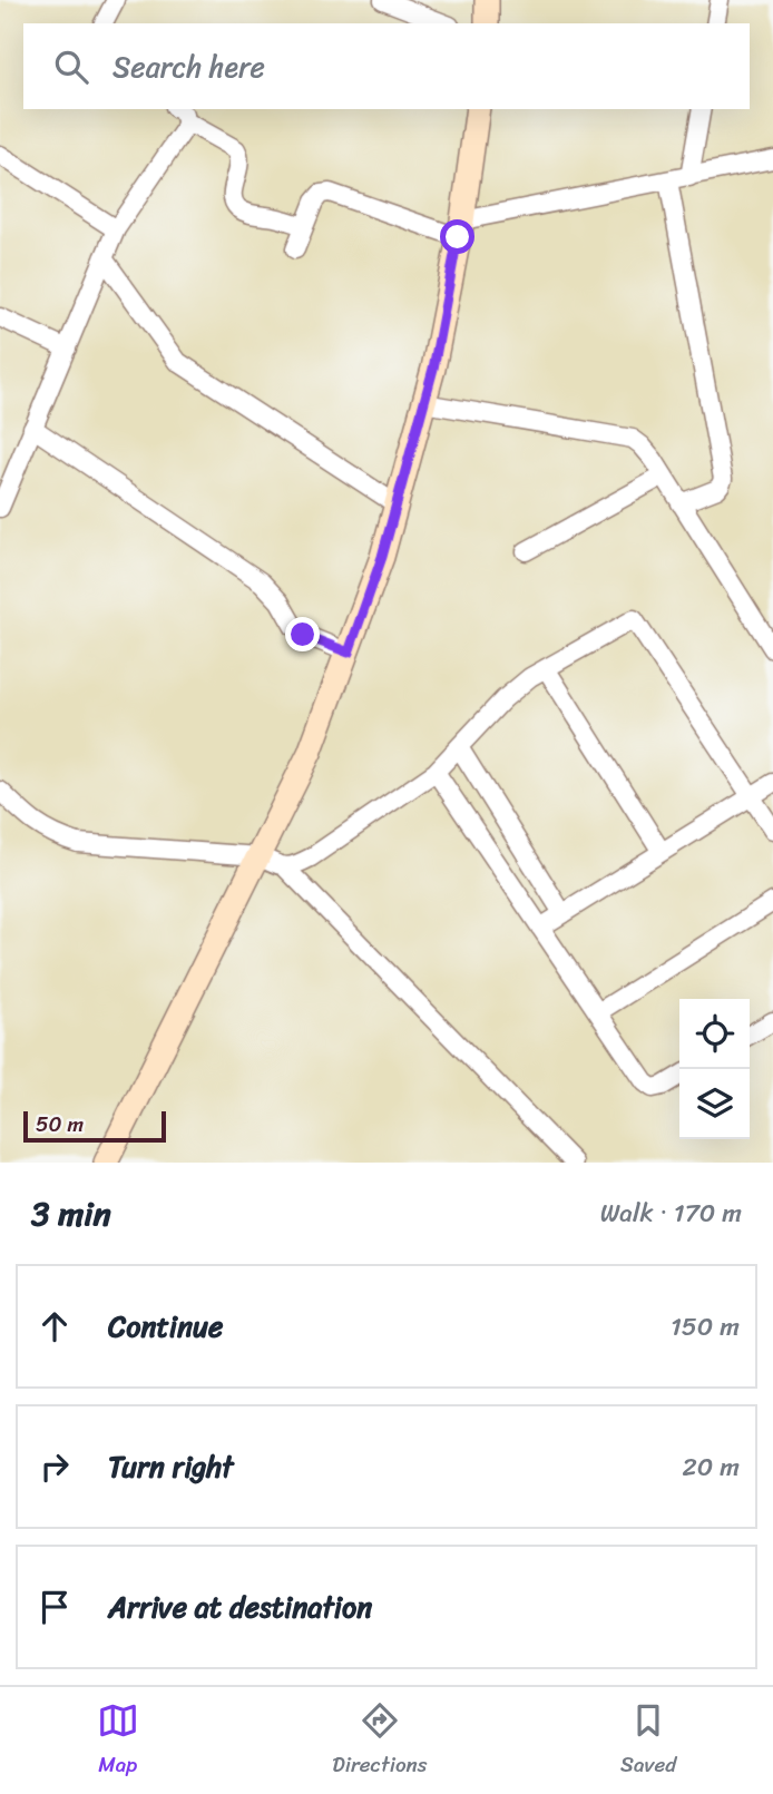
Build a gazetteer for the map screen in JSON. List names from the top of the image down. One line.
{"scale_bar":"50 m","page":{"search":"Search here","scale":"50 m","heading":["3 min","Walk · 170 m"],"list":[["Continue","150 m"],["Turn right","20 m"],"Arrive at destination"],"nav":["Map","Directions","Saved"]}}
